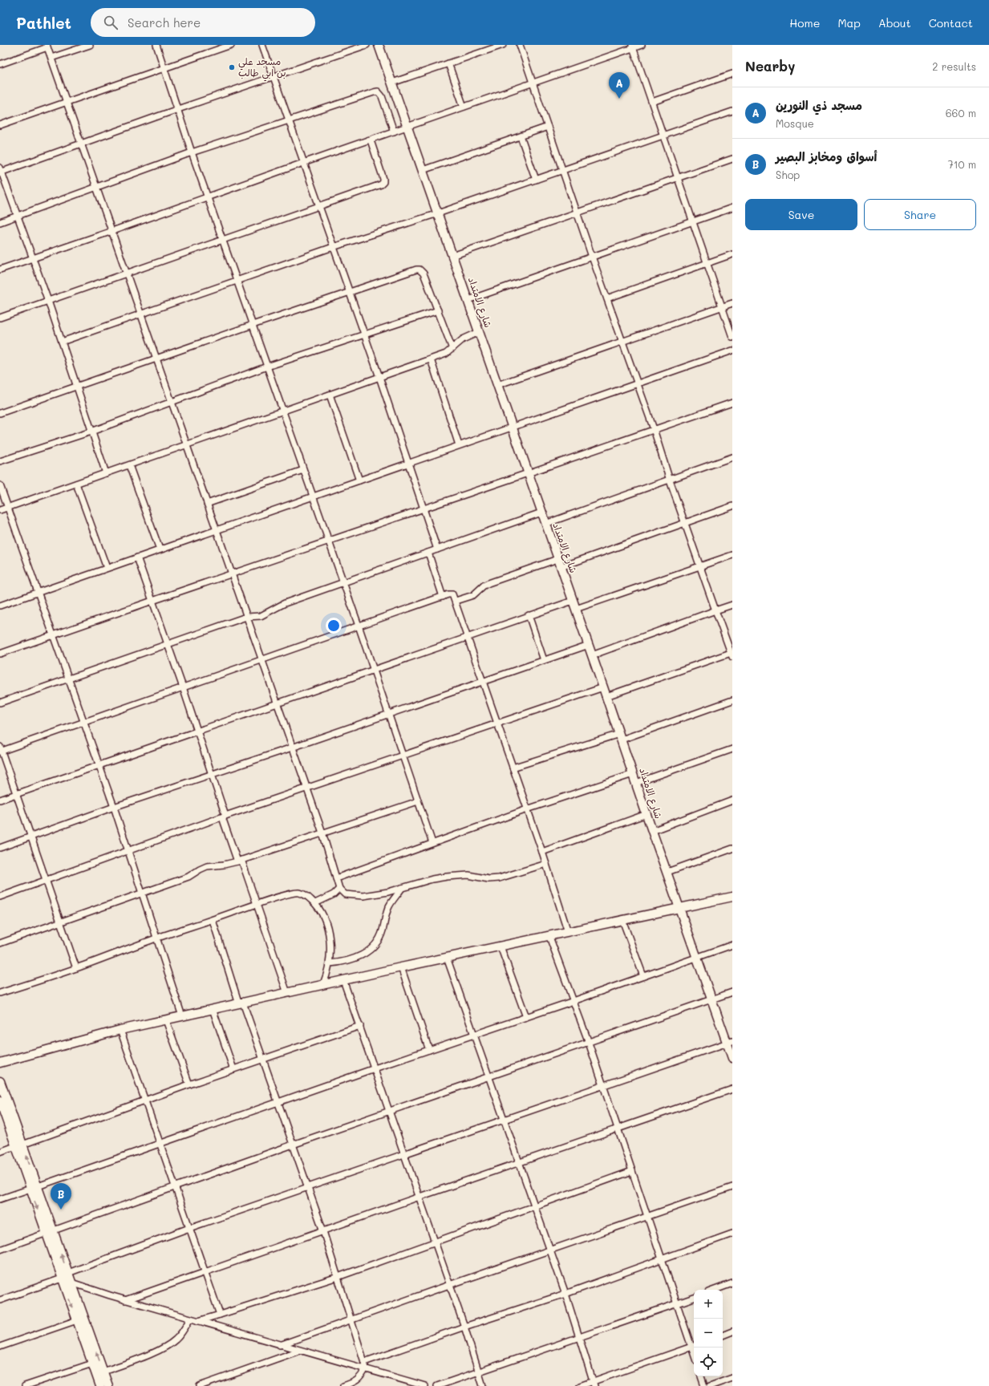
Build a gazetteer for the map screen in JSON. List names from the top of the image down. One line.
{"streets":{"street":["شارع الامتداد"]},"places":["مسجد علي بن ابي طالب"],"page":{"header":"Pathlet","search":"Search here","nav":["Home","Map","About","Contact"],"heading":["Nearby","2 results"],"pins":["A","B"],"list":[{"mark":"A","name":"مسجد ذي النورين","note":"Mosque","value":"660 m"},{"mark":"B","name":"أسواق ومخابز البصير","note":"Shop","value":"710 m"}],"buttons":["Save","Share"],"map_buttons":["+","−"]}}
